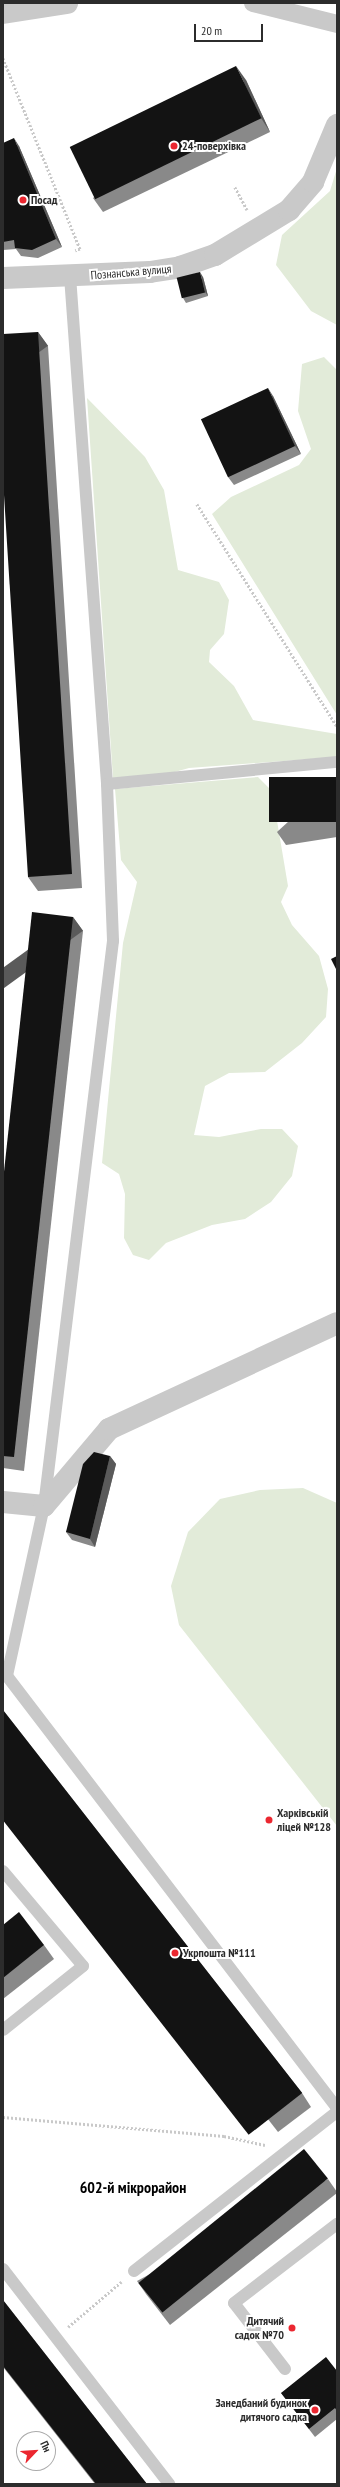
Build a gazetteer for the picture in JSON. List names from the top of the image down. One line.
{"streets":{"street":["Познанська вулиця"]},"districts":["602-й мікрорайон"],"places":["24-поверхівка","Посад","Харківській ліцей №128","Укрпошта №111","Дитячий садок №70","Занедбаний будинок дитячого садка"],"scale_bar":"20 m","north":"top right"}
